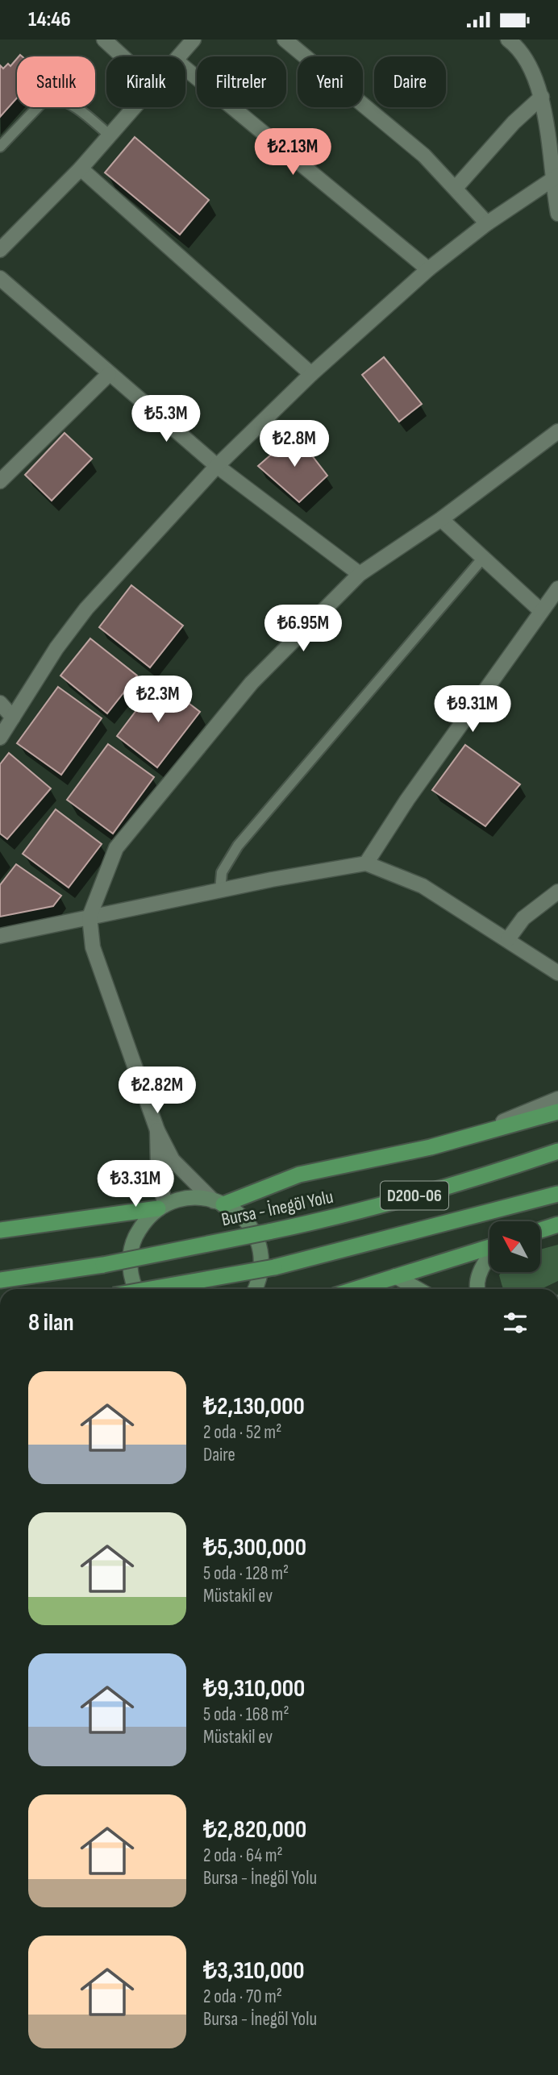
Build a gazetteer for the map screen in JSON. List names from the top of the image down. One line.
{"streets":{"highway":["D200-06","Bursa - İnegöl Yolu"]},"north":"top left","page":{"status":"14:46","chip":["Satılık","Kiralık","Filtreler","Yeni","Daire"],"price":["₺2.13M","₺5.3M","₺2.8M","₺6.95M","₺2.3M","₺9.31M","₺2.82M","₺3.31M"],"heading":"8 ilan","list":[{"name":"₺2,130,000","note":"2 oda · 52 m² · Daire"},{"name":"₺5,300,000","note":"5 oda · 128 m² · Müstakil ev"},{"name":"₺9,310,000","note":"5 oda · 168 m² · Müstakil ev"},{"name":"₺2,820,000","note":"2 oda · 64 m² · Bursa - İnegöl Yolu"},{"name":"₺3,310,000","note":"2 oda · 70 m² · Bursa - İnegöl Yolu"}]}}
